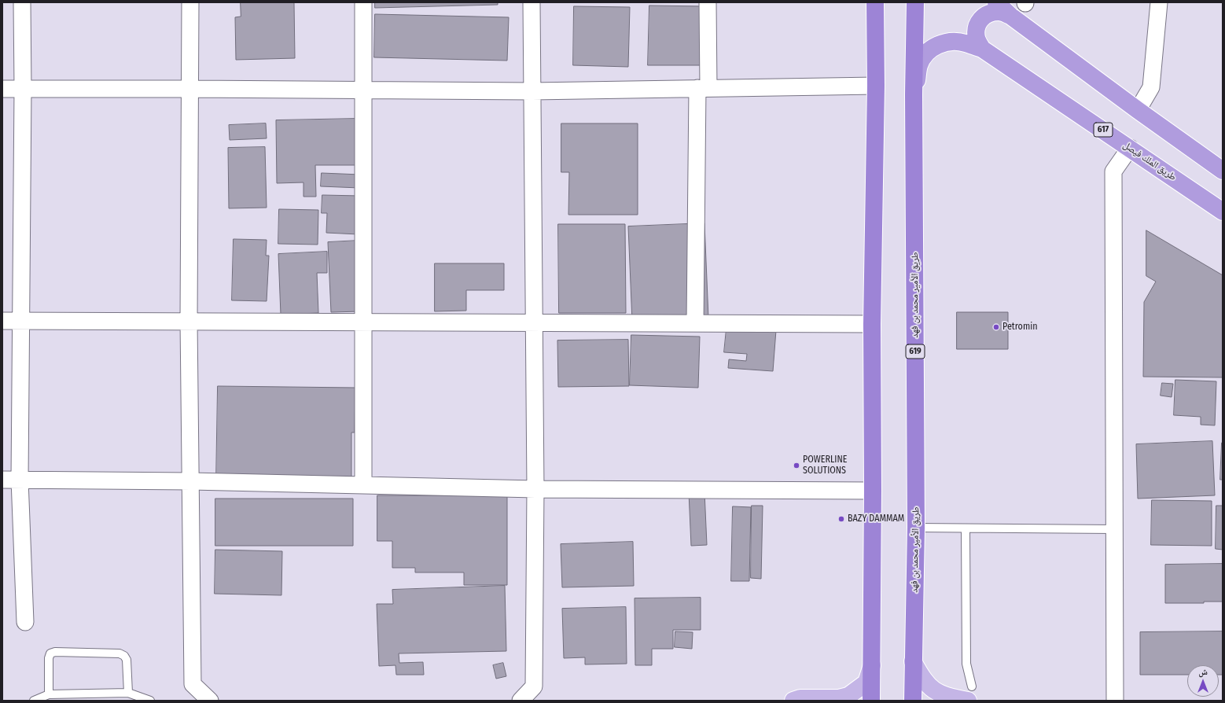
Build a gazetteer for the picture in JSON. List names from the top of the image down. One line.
{"streets":{"highway":["617","طريق الملك فيصل","طريق الأمير محمد بن فهد","619"]},"crossings":[["طريق الملك فيصل","طريق الأمير محمد بن فهد"]],"places":["Petromin","POWERLINE SOLUTIONS","BAZY DAMMAM"],"north":"top"}
